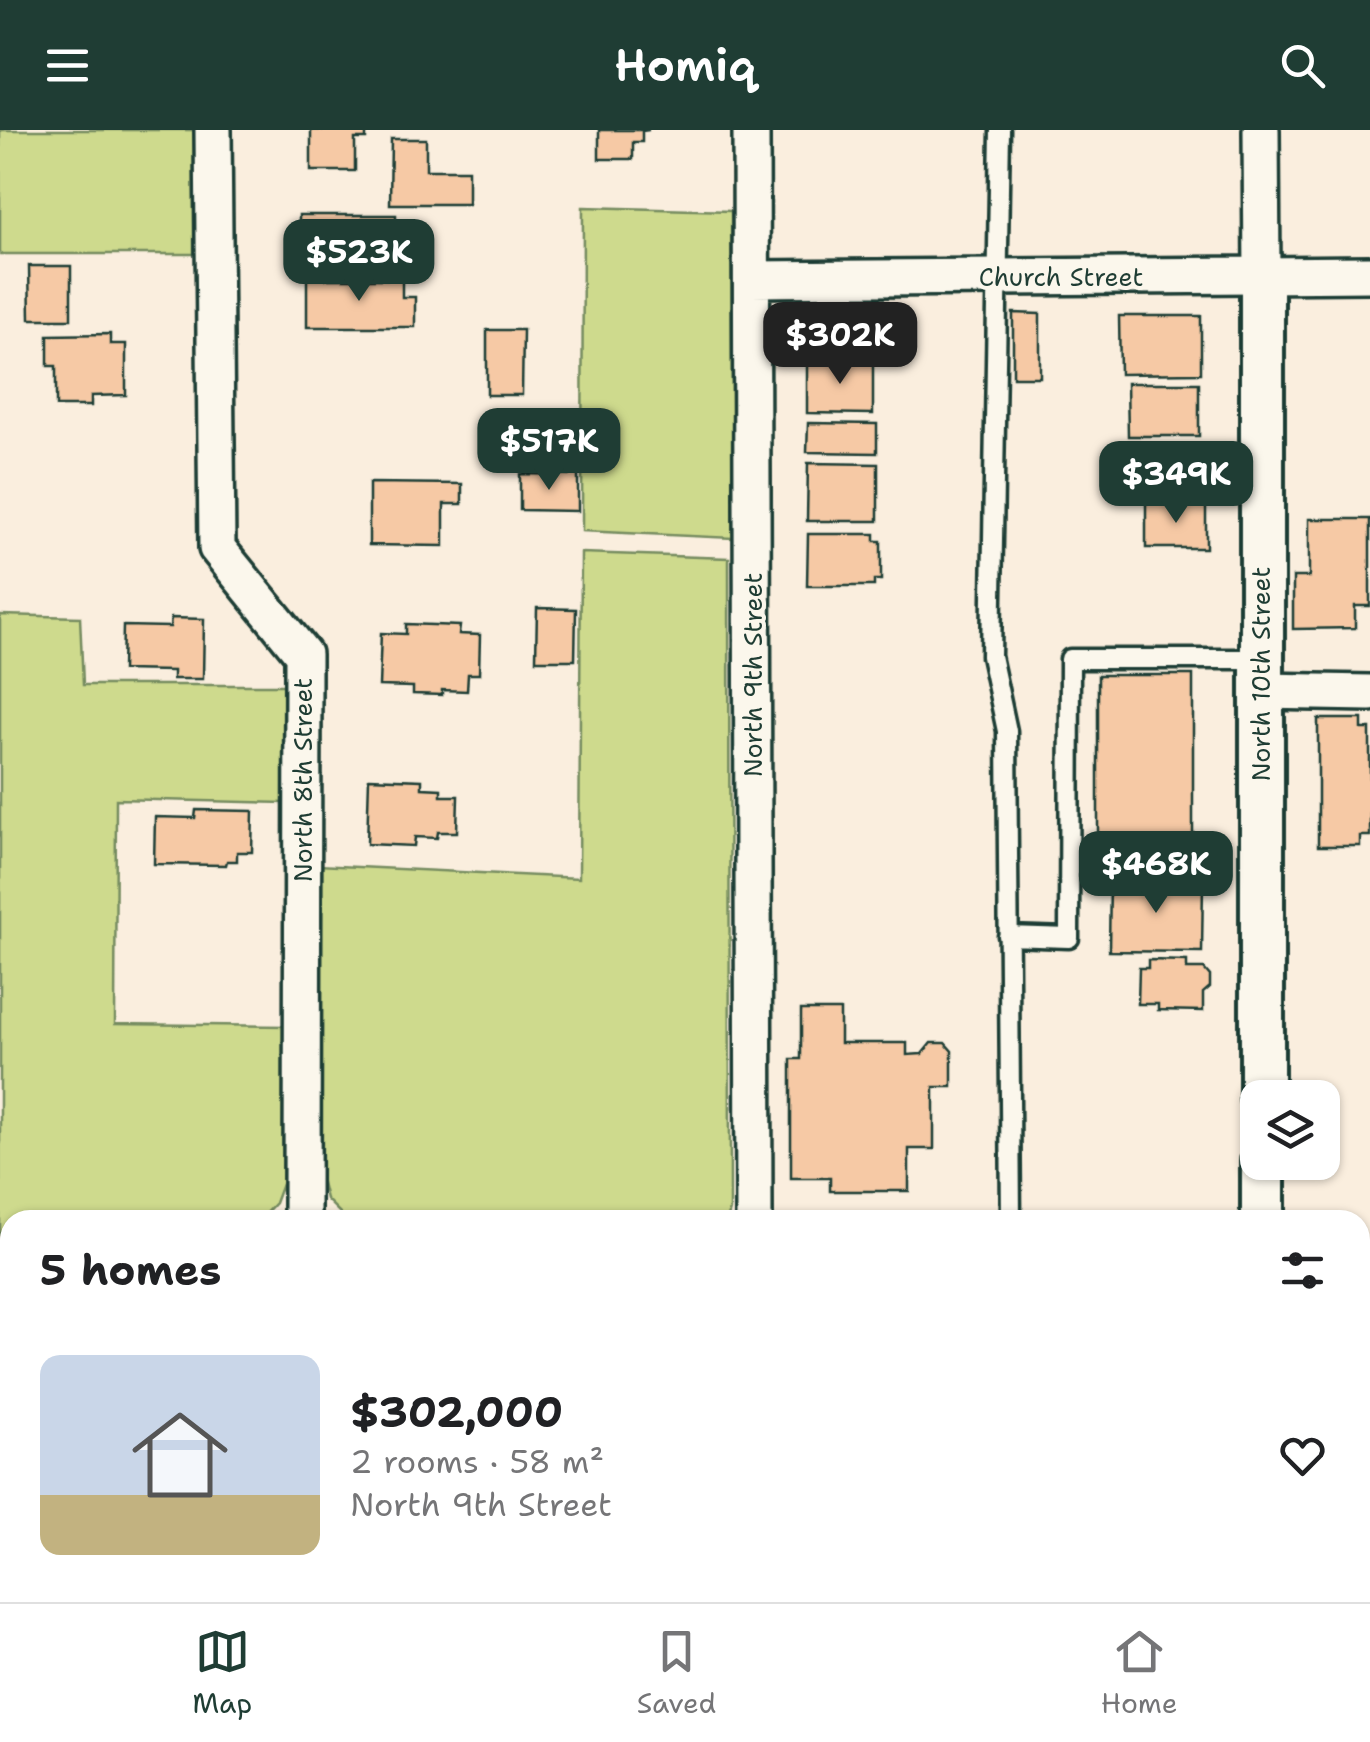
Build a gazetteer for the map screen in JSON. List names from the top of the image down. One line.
{"streets":{"street":["Church Street","North 10th Street","North 9th Street","North 8th Street"]},"crossings":[["Church Street","North 10th Street"],["Church Street","North 9th Street"]],"page":{"header":"Homiq","price":["$523K","$302K","$517K","$349K","$468K"],"heading":"5 homes","list":[{"name":"$302,000","note":"2 rooms · 58 m² · North 9th Street"}],"tabs":["Map","Saved","Home"]}}
